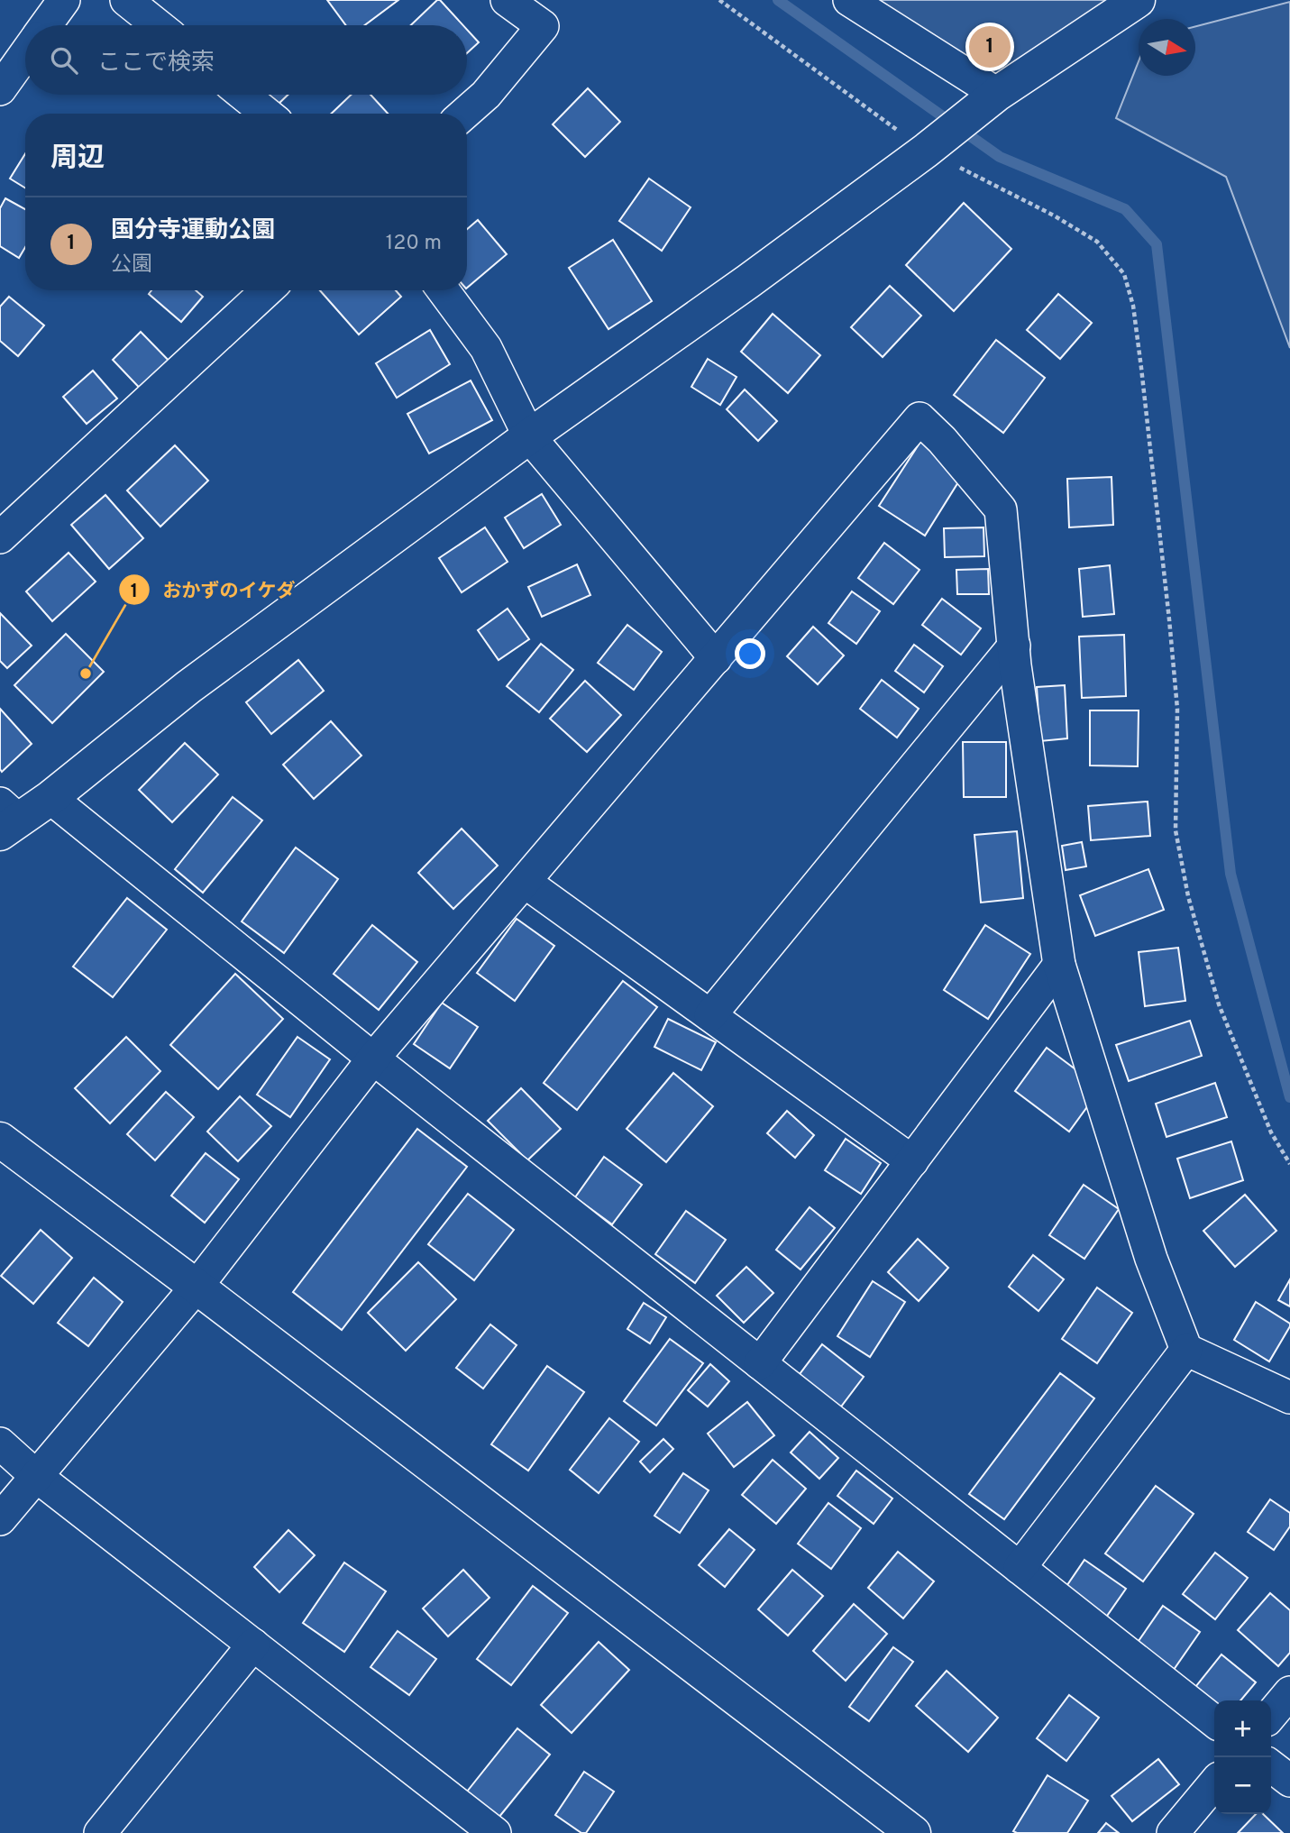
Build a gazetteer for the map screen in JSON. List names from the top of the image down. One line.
{"places":["おかずのイケダ"],"north":"right","page":{"pins":"1","search":"ここで検索","heading":"周辺","list":[{"mark":"1","name":"国分寺運動公園","note":"公園","value":"120 m"}],"map_buttons":["+","−"]}}
